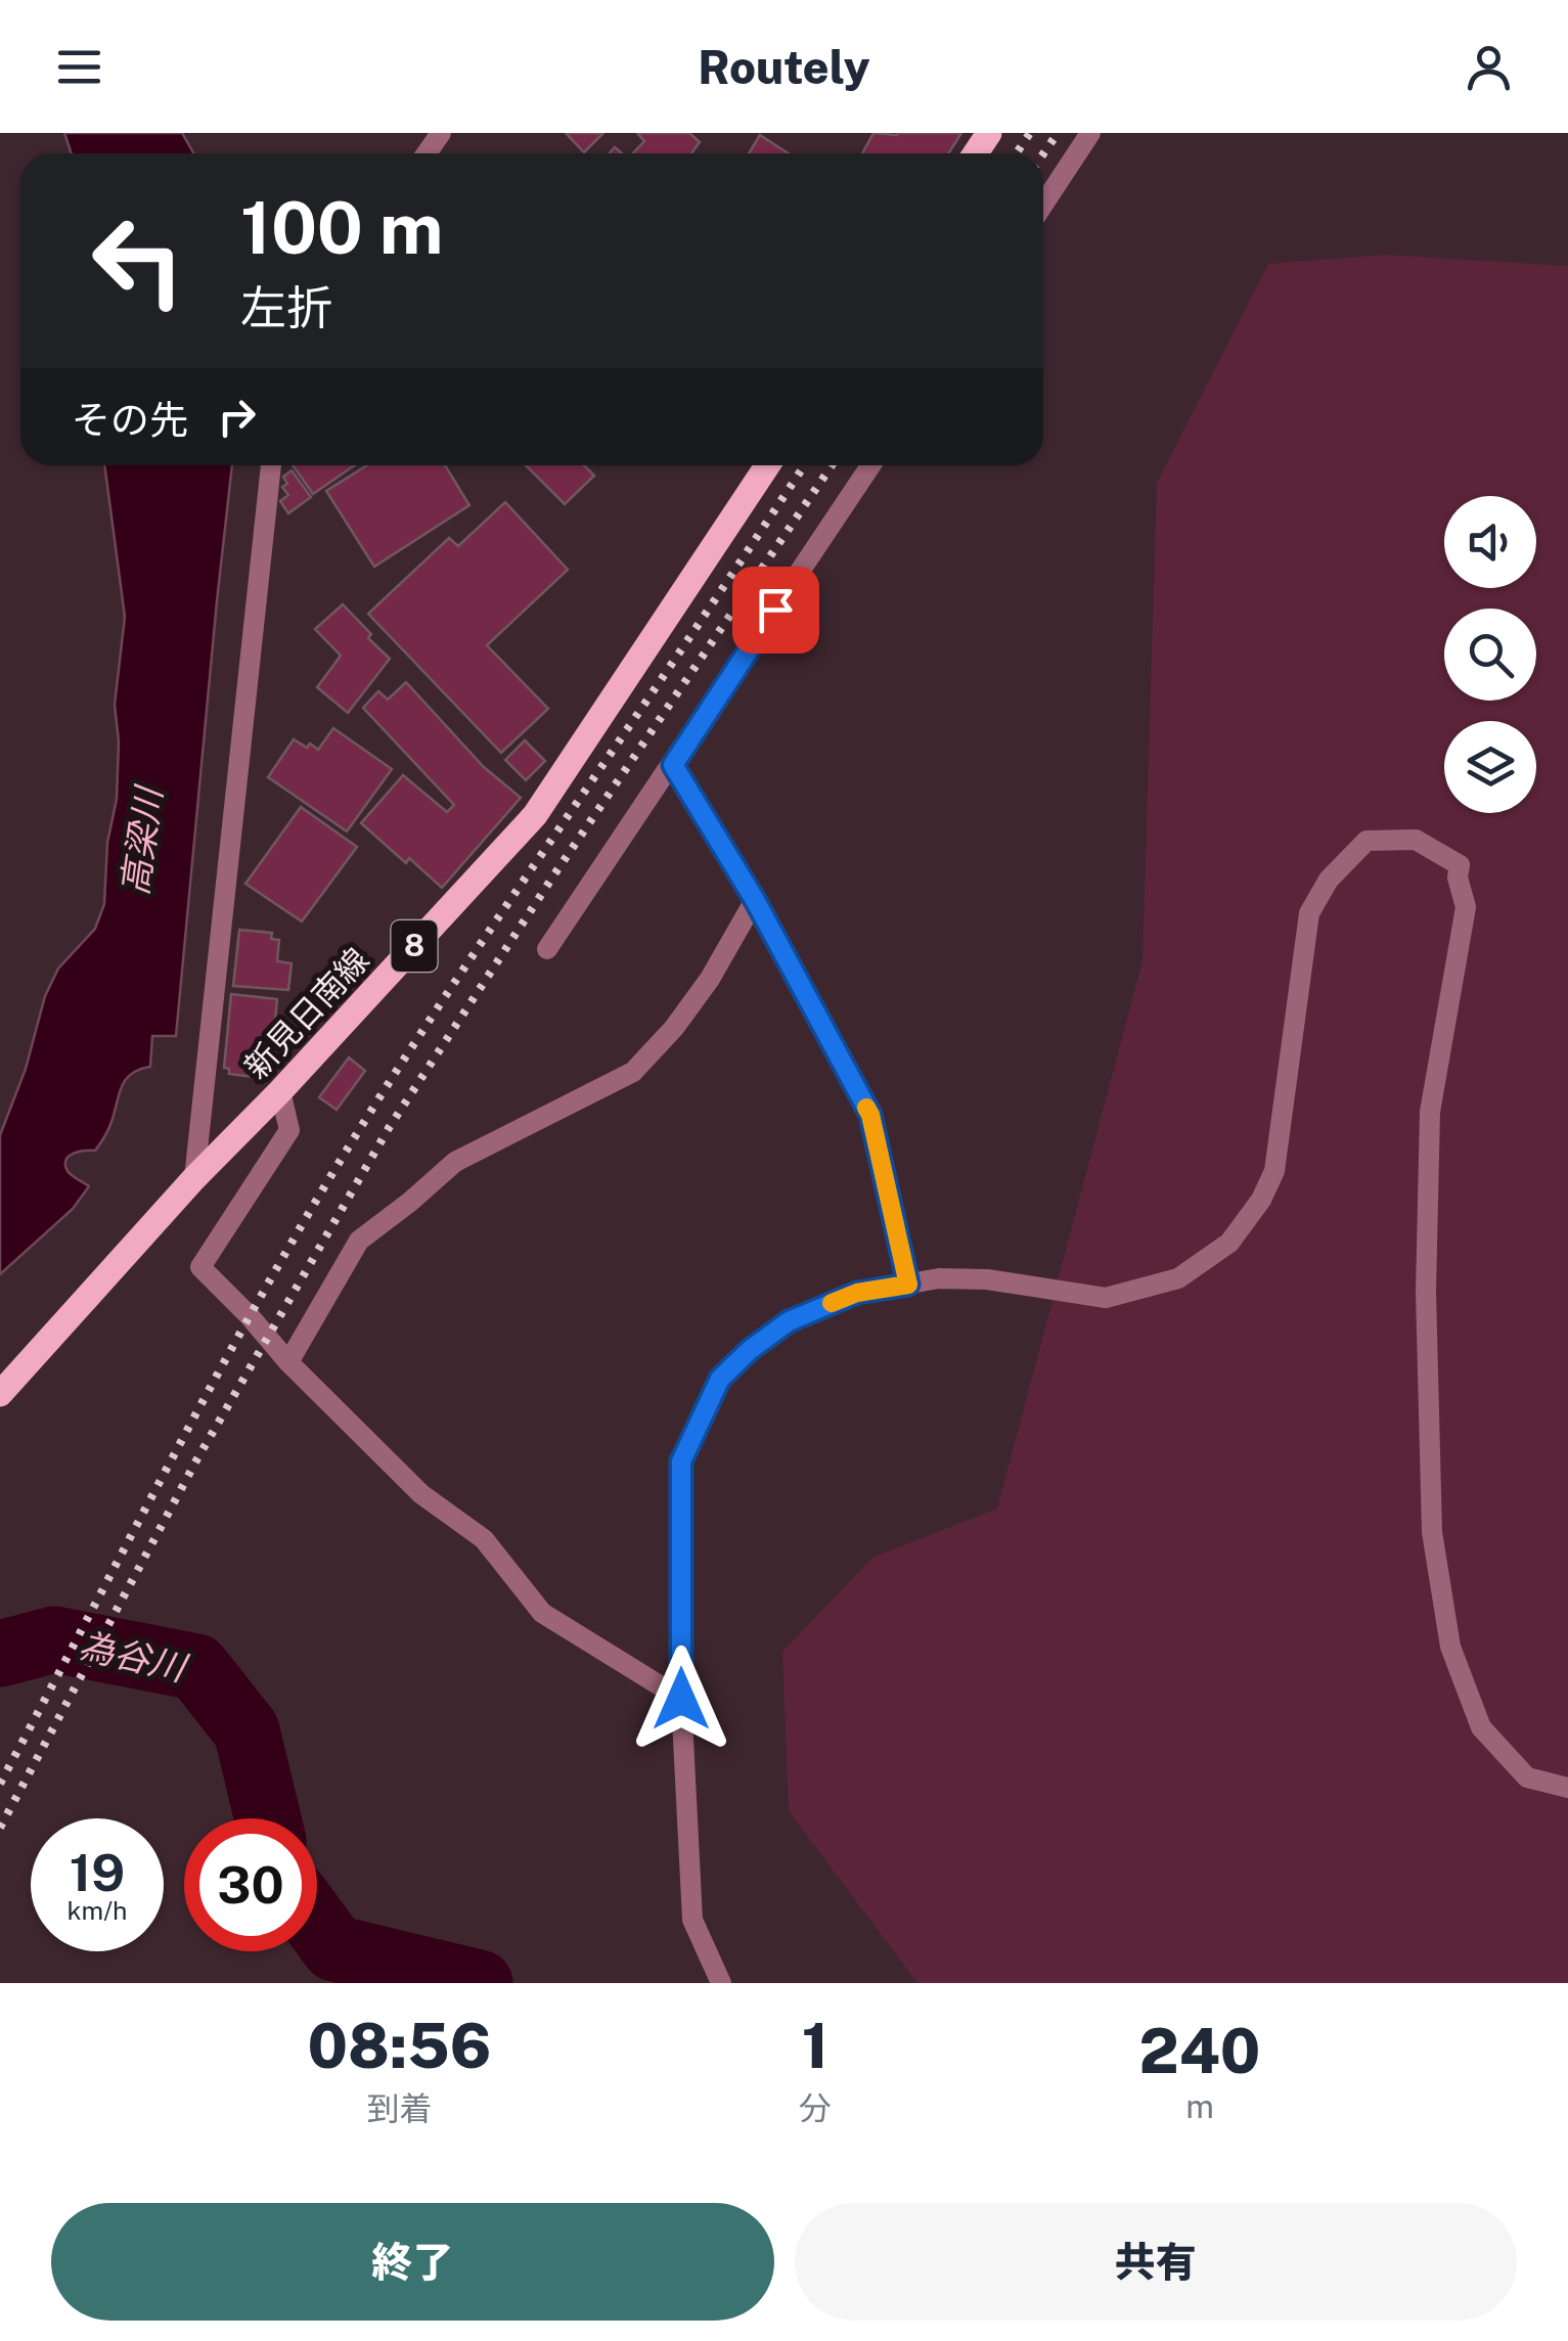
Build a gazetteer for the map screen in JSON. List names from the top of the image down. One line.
{"streets":{"main road":["8","新見日南線"]},"water":["高梁川","為谷川"],"page":{"header":"Routely","turn":["100 m","左折"],"then":"その先","speed":"19 km/h","limit":"30","eta":["08:56","到着","1","分","240","m"],"buttons":["終了","共有"]}}
